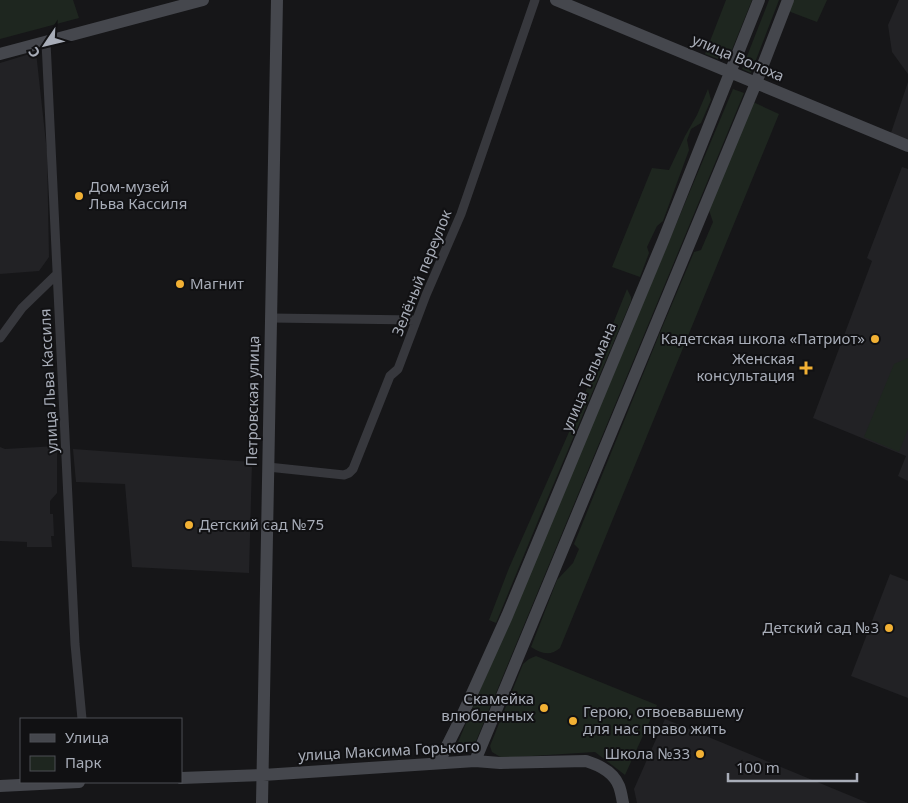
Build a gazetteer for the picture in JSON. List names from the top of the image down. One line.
{"streets":{"main road":["улица Волоха","улица Тельмана","Петровская улица","улица Максима Горького"],"street":["Зелёный переулок","улица Льва Кассиля"]},"crossings":[["улица Волоха","улица Тельмана"],["Зелёный переулок","Петровская улица"],["улица Тельмана","улица Максима Горького"],["Петровская улица","улица Максима Горького"]],"places":{"other":["Дом-музей Льва Кассиля","Магнит","Кадетская школа «Патриот»","Детский сад №75","Детский сад №3","Скамейка влюбленных","Герою, отвоевавшему для нас право жить","Школа №33"],"health":["Женская консультация"]},"legend":["Улица","Парк"],"scale_bar":"100 m","north":"bottom left"}
